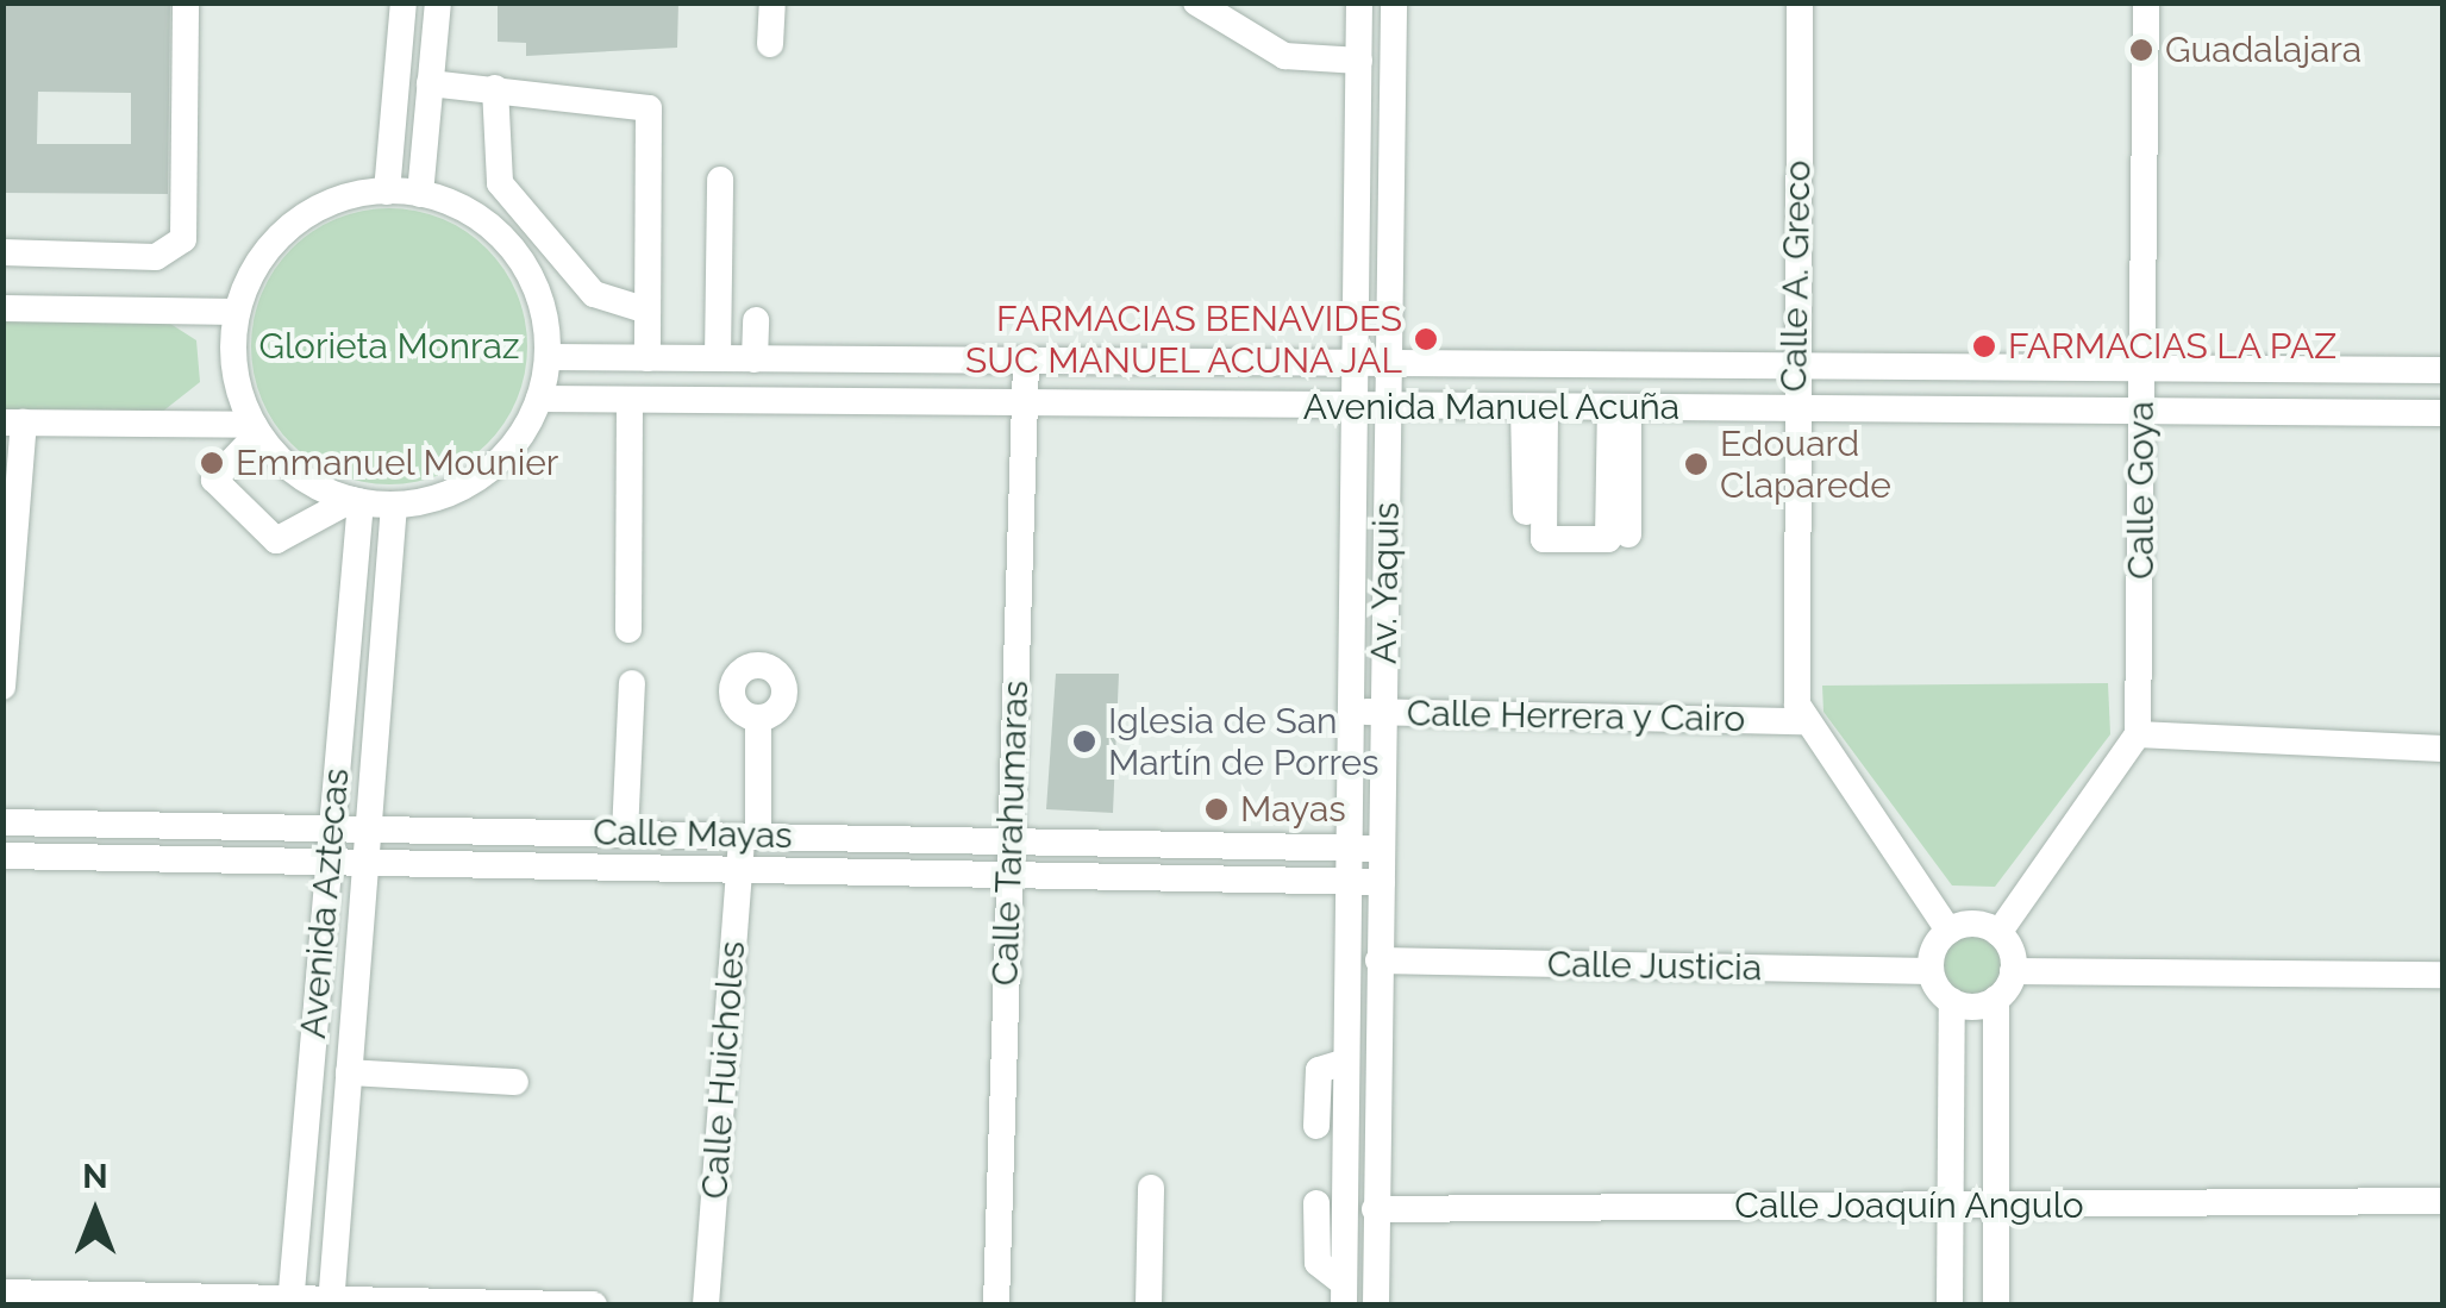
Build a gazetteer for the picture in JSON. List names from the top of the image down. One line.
{"streets":{"street":["Calle A. Greco","Avenida Manuel Acuña","Calle Goya","Av. Yaquis","Calle Herrera y Cairo","Calle Tarahumaras","Calle Mayas","Avenida Aztecas","Calle Justicia","Calle Huicholes","Calle Joaquín Angulo"]},"crossings":[["Calle A. Greco","Avenida Manuel Acuña"],["Calle A. Greco","Calle Herrera y Cairo"],["Avenida Manuel Acuña","Calle Goya"],["Avenida Manuel Acuña","Av. Yaquis"],["Avenida Manuel Acuña","Calle Tarahumaras"],["Avenida Manuel Acuña","Avenida Aztecas"],["Av. Yaquis","Calle Herrera y Cairo"],["Av. Yaquis","Calle Mayas"],["Av. Yaquis","Calle Justicia"],["Av. Yaquis","Calle Joaquín Angulo"],["Calle Tarahumaras","Calle Mayas"],["Calle Mayas","Avenida Aztecas"],["Calle Mayas","Calle Huicholes"]],"parks":["Glorieta Monraz"],"places":["Guadalajara","FARMACIAS BENAVIDES SUC MANUEL ACUNA JAL","FARMACIAS LA PAZ","Emmanuel Mounier","Edouard Claparede","Iglesia de San Martín de Porres","Mayas"],"north":"top"}
